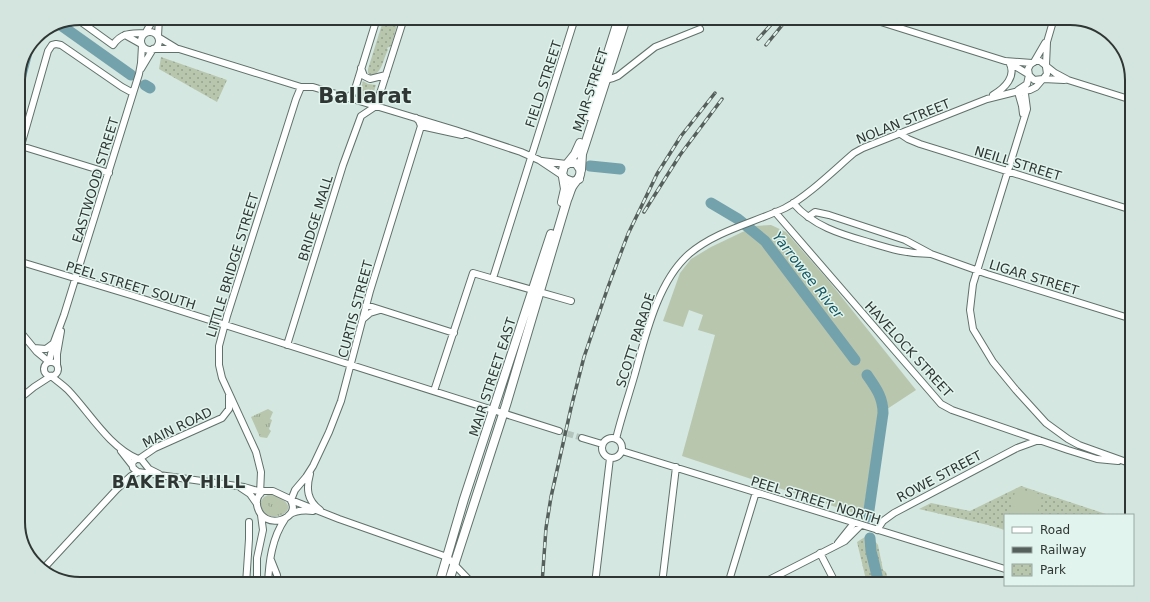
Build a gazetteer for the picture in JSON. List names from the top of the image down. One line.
{"streets":{"main road":["MAIR STREET","MAIR STREET EAST"],"street":["FIELD STREET","NOLAN STREET","NEILL STREET","EASTWOOD STREET","BRIDGE MALL","LITTLE BRIDGE STREET","LIGAR STREET","PEEL STREET SOUTH","CURTIS STREET","SCOTT PARADE","HAVELOCK STREET","MAIN ROAD","ROWE STREET","PEEL STREET NORTH"]},"crossings":[["MAIR STREET","MAIR STREET EAST"],["NOLAN STREET","NEILL STREET"],["NOLAN STREET","LIGAR STREET"],["NOLAN STREET","SCOTT PARADE"],["NOLAN STREET","HAVELOCK STREET"],["EASTWOOD STREET","PEEL STREET SOUTH"],["BRIDGE MALL","PEEL STREET SOUTH"],["LITTLE BRIDGE STREET","PEEL STREET SOUTH"],["LITTLE BRIDGE STREET","CURTIS STREET"],["LITTLE BRIDGE STREET","MAIN ROAD"],["PEEL STREET SOUTH","CURTIS STREET"],["SCOTT PARADE","HAVELOCK STREET"],["SCOTT PARADE","PEEL STREET NORTH"],["HAVELOCK STREET","ROWE STREET"],["ROWE STREET","PEEL STREET NORTH"]],"districts":["Ballarat","BAKERY HILL"],"water":["Yarrowee River"],"legend":["Road","Railway","Park"]}
